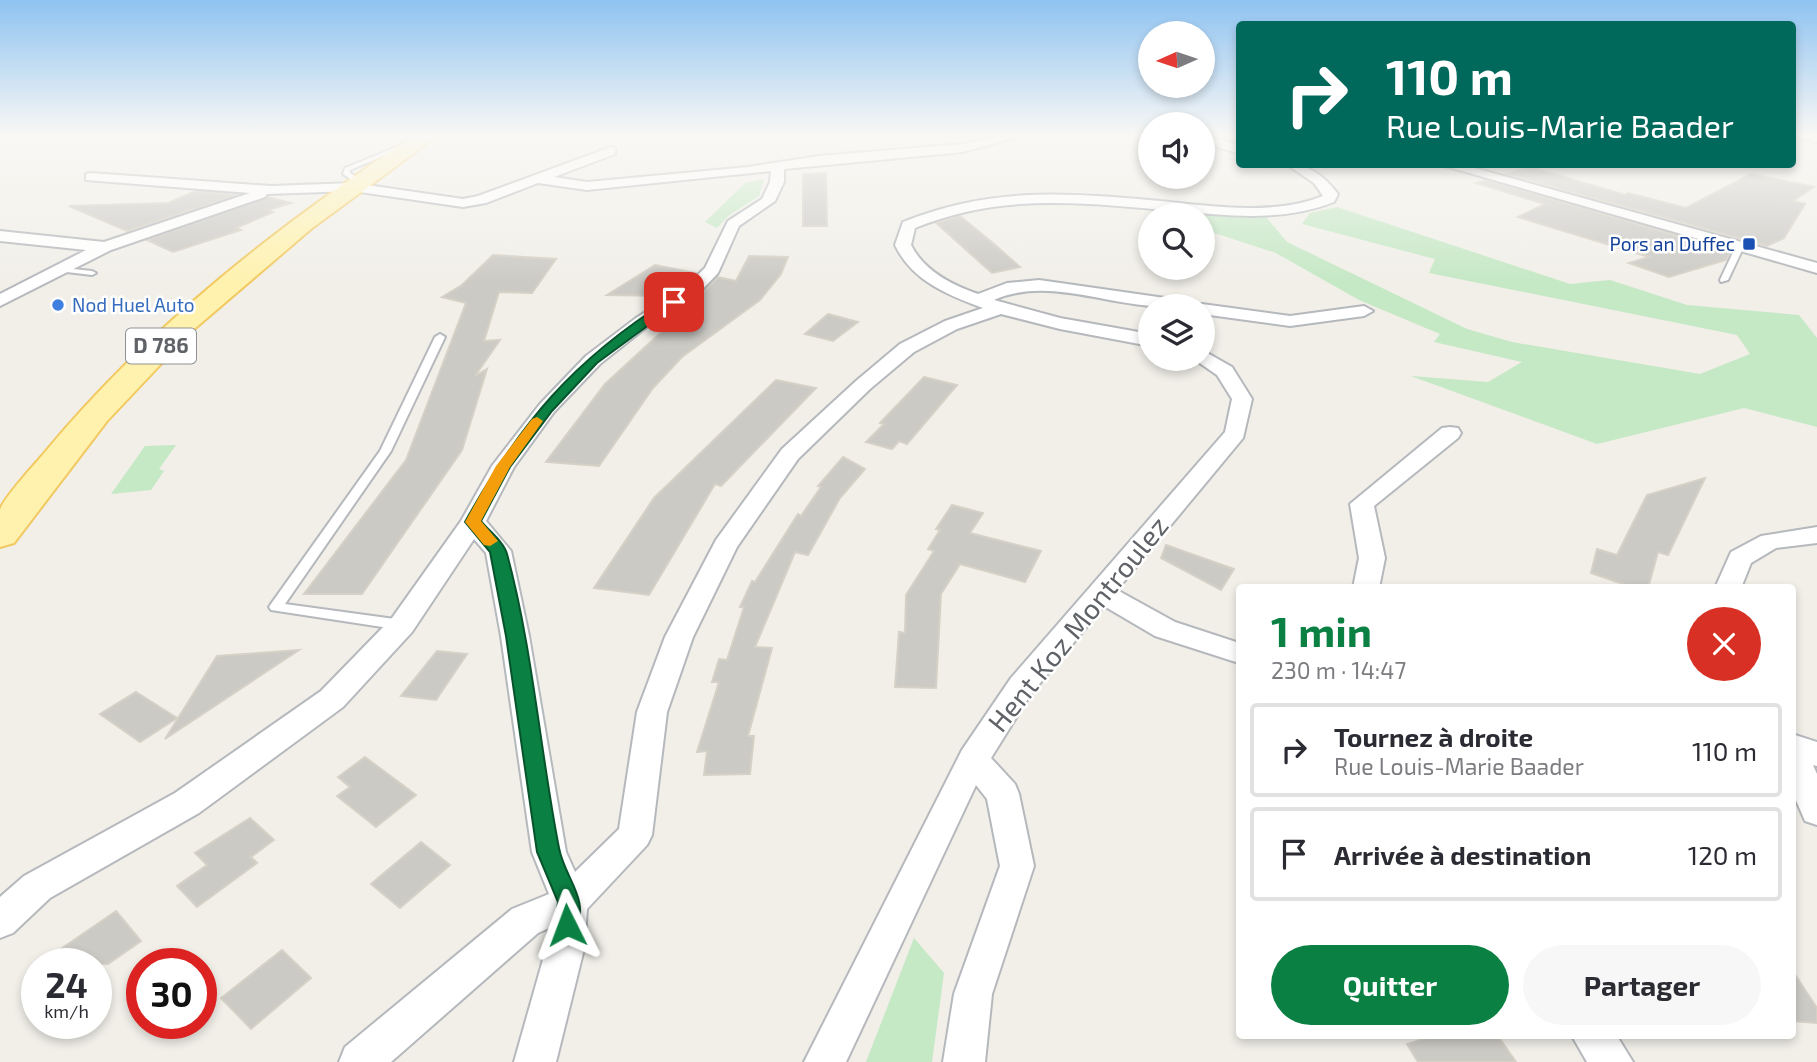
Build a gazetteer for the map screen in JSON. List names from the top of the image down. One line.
{"streets":{"main road":["D 786"],"street":["Hent Koz Montroulez"]},"places":{"transit":["Pors an Duffec"],"other":["Nod Huel Auto"]},"north":"left","page":{"turn":["110 m","Rue Louis-Marie Baader"],"heading":["1 min","230 m · 14:47"],"list":[{"name":"Tournez à droite","note":"Rue Louis-Marie Baader","value":"110 m"},{"name":"Arrivée à destination","value":"120 m"}],"buttons":["Quitter","Partager"],"speed":"24 km/h","limit":"30"}}
